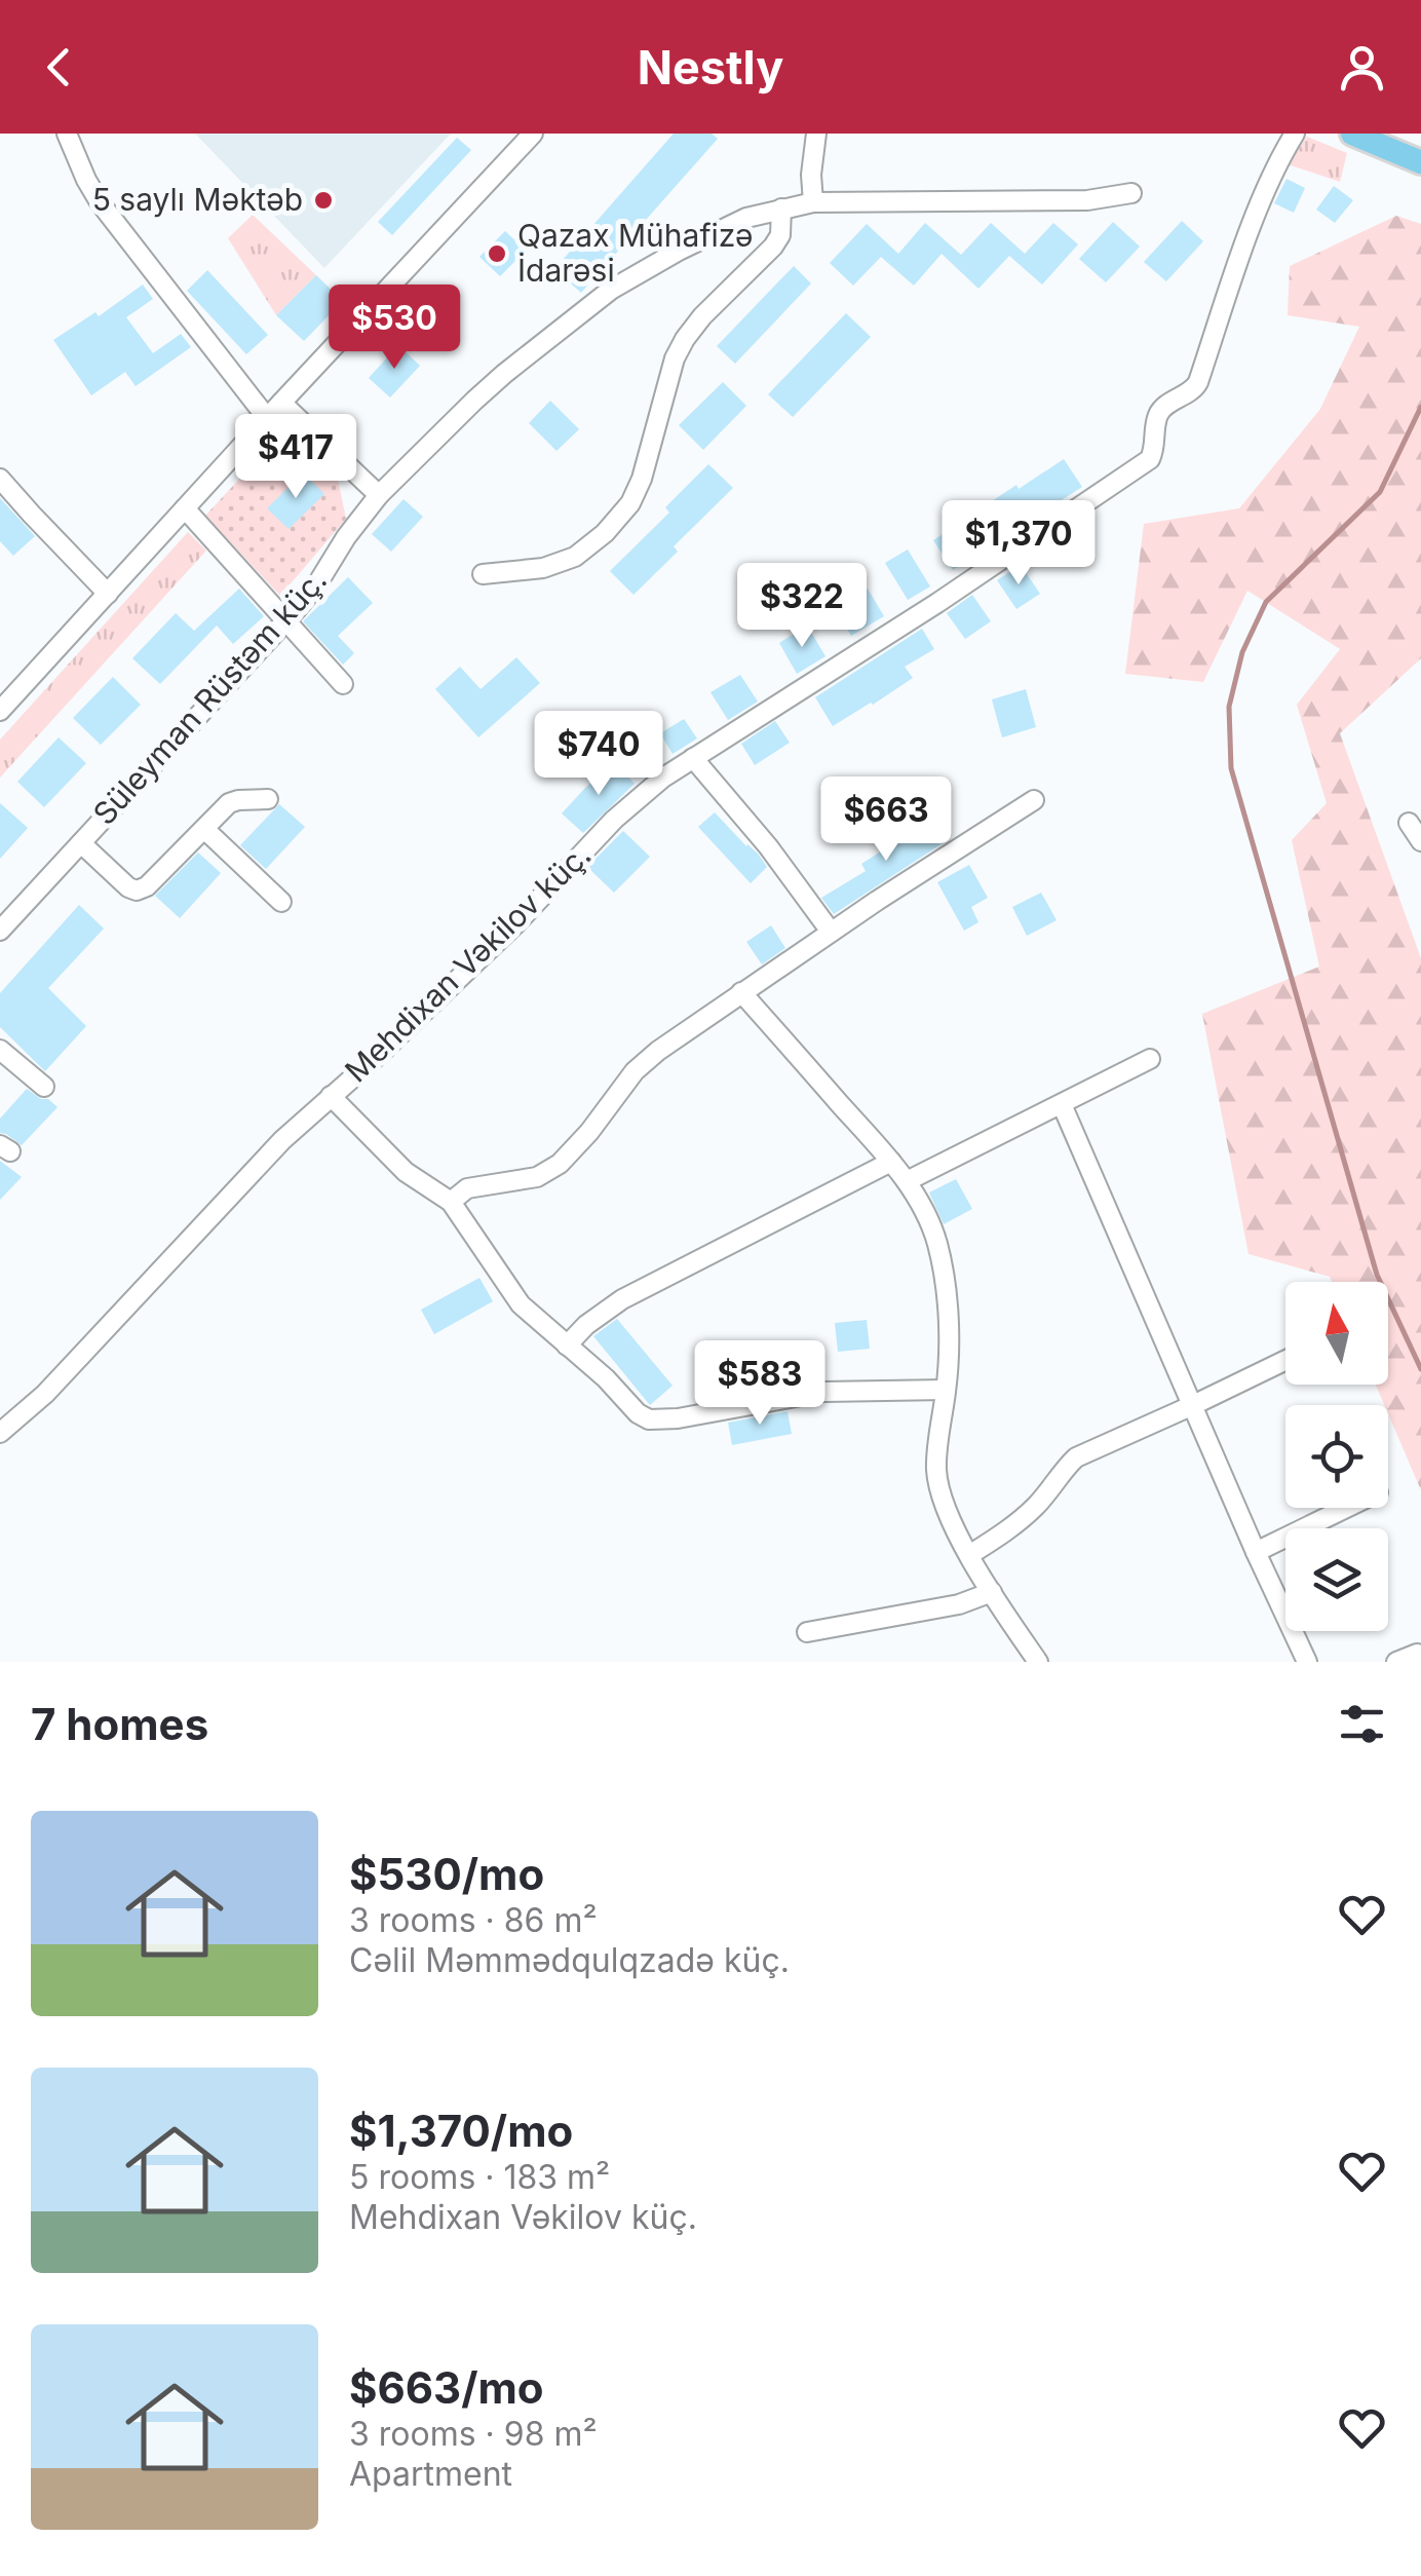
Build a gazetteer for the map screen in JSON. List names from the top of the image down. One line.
{"streets":{"street":["Süleyman Rüstəm küç.","Mehdixan Vəkilov küç."]},"places":["5 saylı Məktəb","Qazax Mühafizə İdarəsi"],"north":"top","page":{"header":"Nestly","price":["$530","$417","$1,370","$322","$740","$663","$583"],"heading":"7 homes","list":[{"name":"$530/mo","note":"3 rooms · 86 m² · Cəlil Məmmədqulqzadə küç."},{"name":"$1,370/mo","note":"5 rooms · 183 m² · Mehdixan Vəkilov küç."},{"name":"$663/mo","note":"3 rooms · 98 m² · Apartment"}]}}
